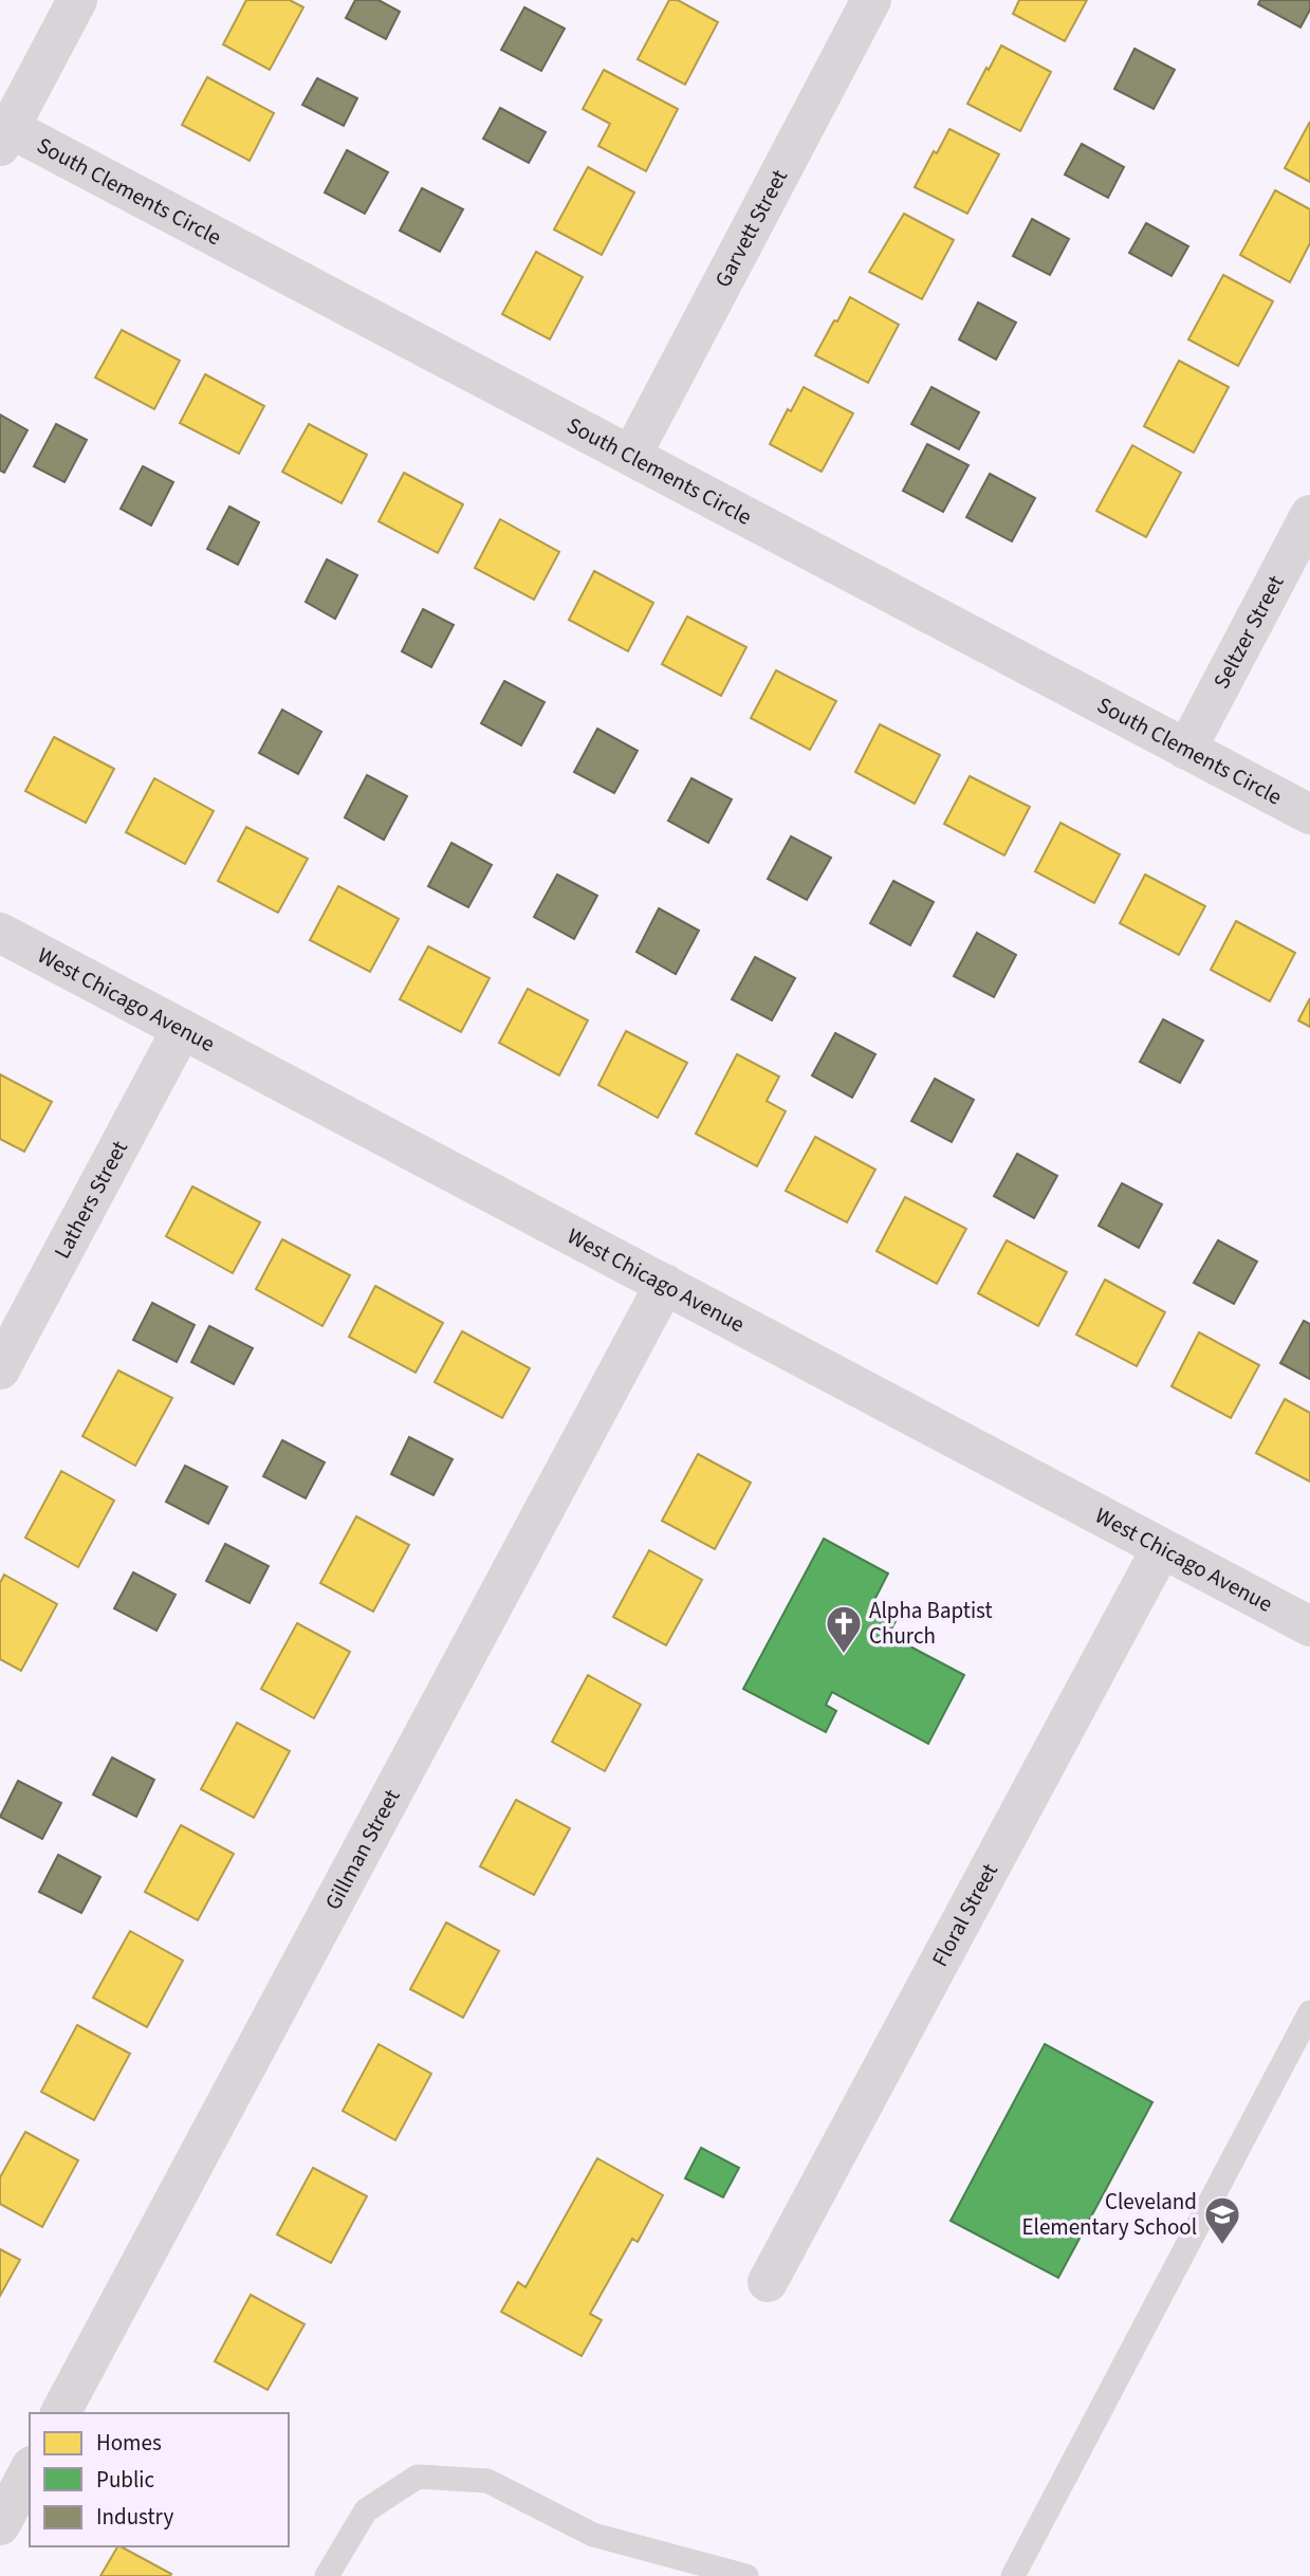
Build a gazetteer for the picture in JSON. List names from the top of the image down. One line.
{"streets":{"street":["South Clements Circle","Garvett Street","Seltzer Street","West Chicago Avenue","Lathers Street","Gillman Street","Floral Street"]},"crossings":[["South Clements Circle","Garvett Street"],["South Clements Circle","Seltzer Street"],["West Chicago Avenue","Lathers Street"],["West Chicago Avenue","Gillman Street"],["West Chicago Avenue","Floral Street"]],"places":{"church":["Alpha Baptist Church"],"school or university":["Cleveland Elementary School"]},"legend":["Homes","Public","Industry"]}
